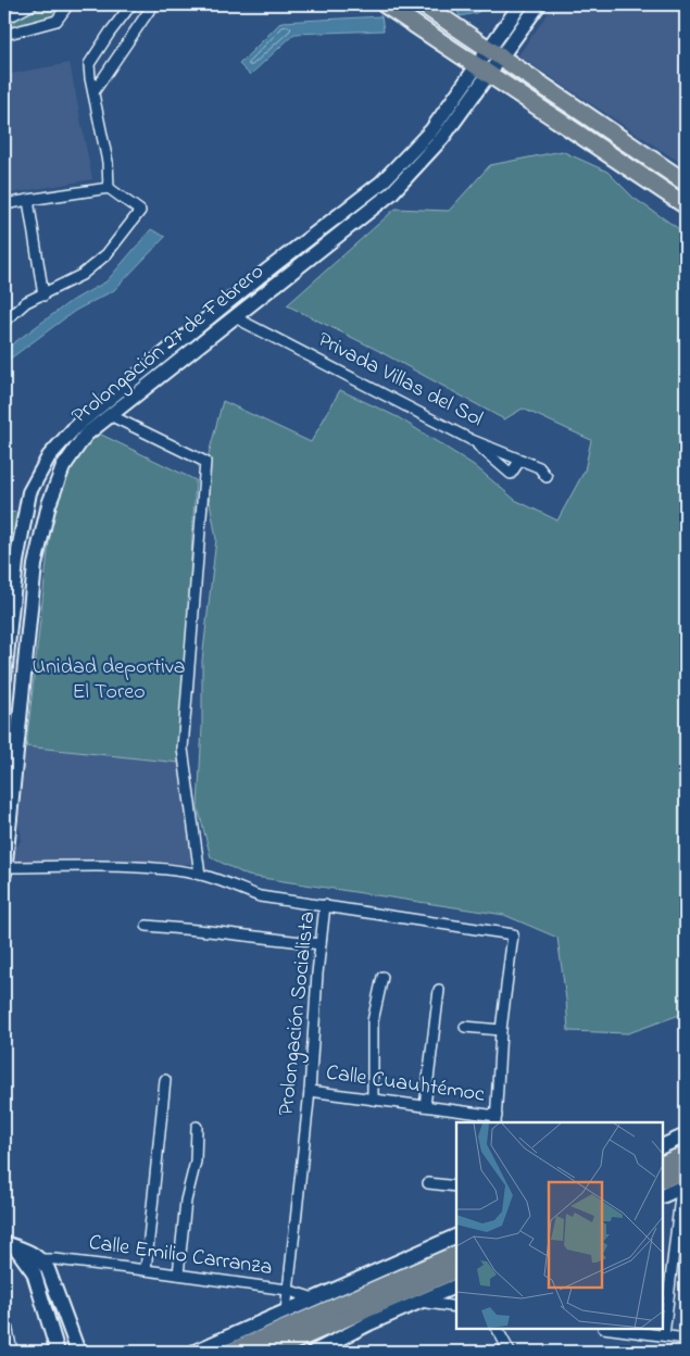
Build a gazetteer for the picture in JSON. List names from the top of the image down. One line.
{"streets":{"main road":["Prolongación 27 de Febrero"],"street":["Privada Villas del Sol","Prolongación Socialista","Calle Cuauhtémoc","Calle Emilio Carranza"]},"crossings":[["Prolongación 27 de Febrero","Privada Villas del Sol"],["Prolongación Socialista","Calle Cuauhtémoc"],["Prolongación Socialista","Calle Emilio Carranza"]],"parks":["Unidad deportiva El Toreo"]}
